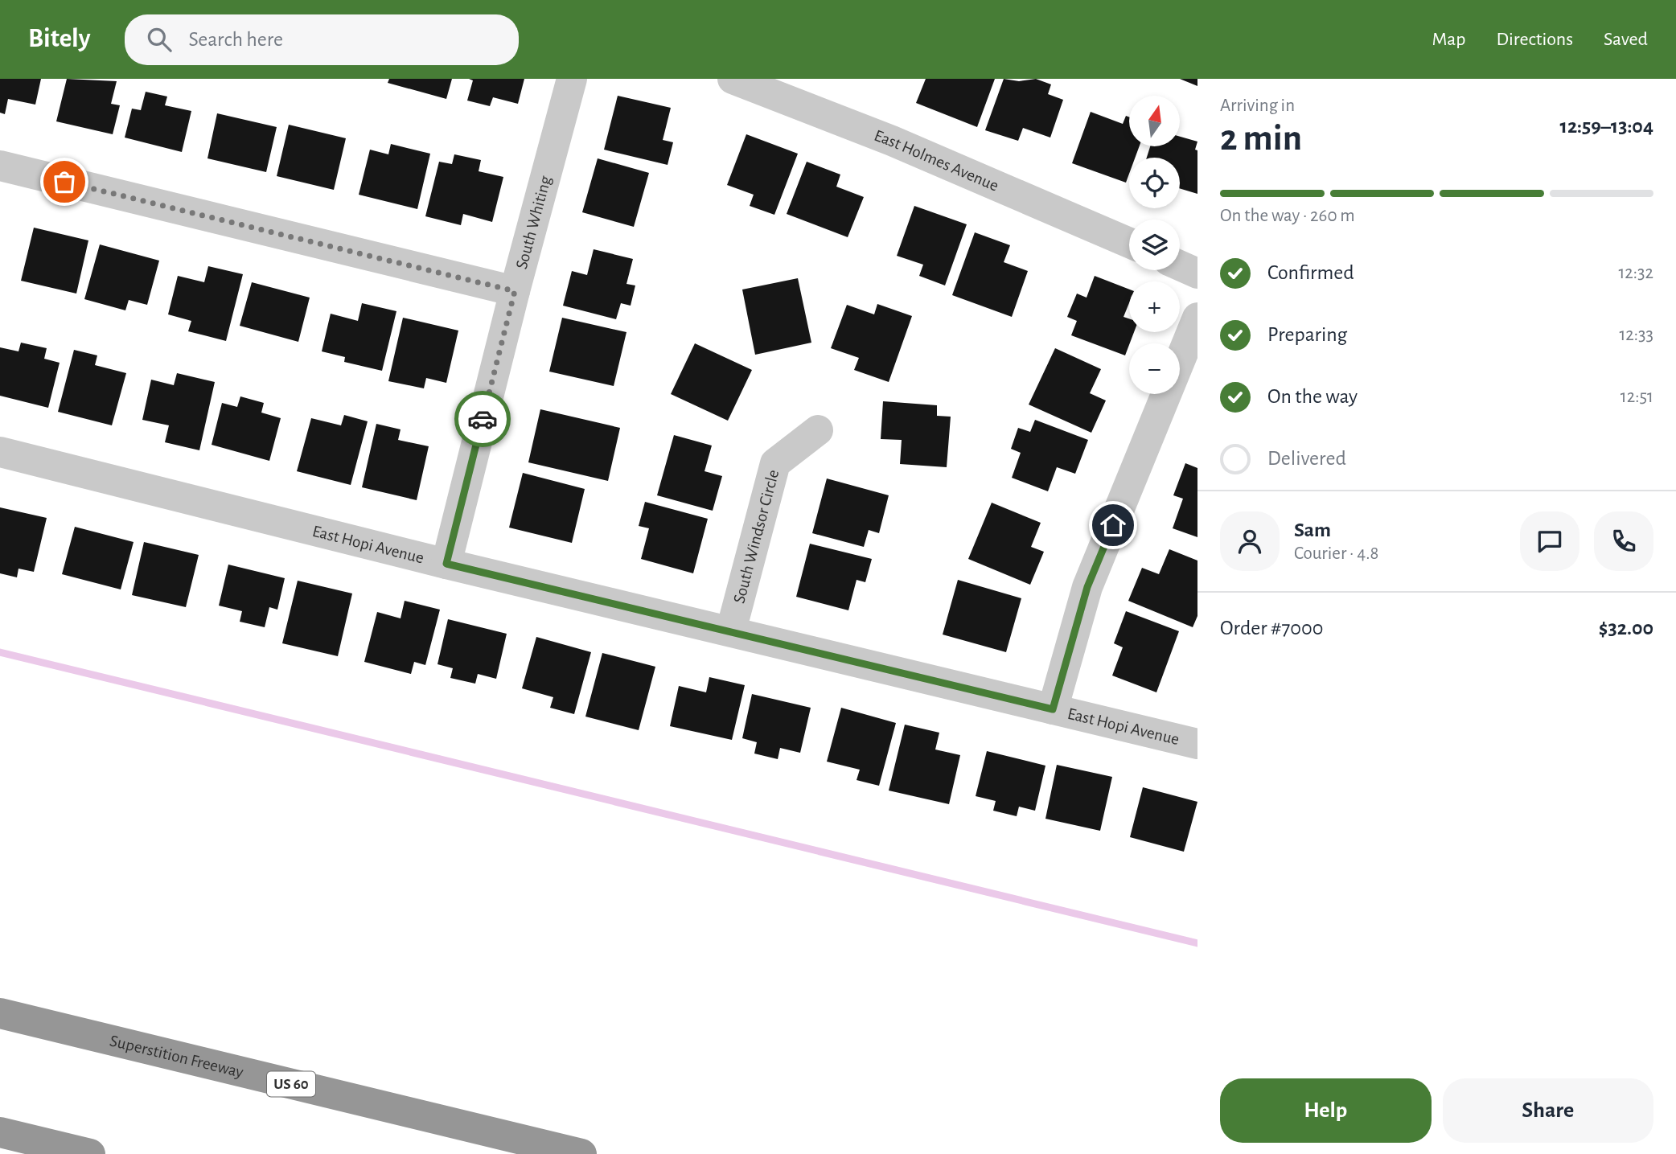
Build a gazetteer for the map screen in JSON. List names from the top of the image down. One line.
{"streets":{"highway":["Superstition Freeway","US 60"],"street":["East Holmes Avenue","South Whiting","South Windsor Circle","East Hopi Avenue"]},"crossings":[["South Whiting","East Hopi Avenue"],["South Windsor Circle","East Hopi Avenue"]],"north":"top","page":{"header":"Bitely","search":"Search here","nav":["Map","Directions","Saved"],"heading":["2 min","Arriving in","12:59–13:04"],"panel":["Sam","Courier · 4.8","Order #7000","$32.00"],"map_buttons":["+","−"],"bar":"On the way · 260 m","list":[["Confirmed","12:32"],["Preparing","12:33"],["On the way","12:51"],"Delivered"],"buttons":["Help","Share"]}}
